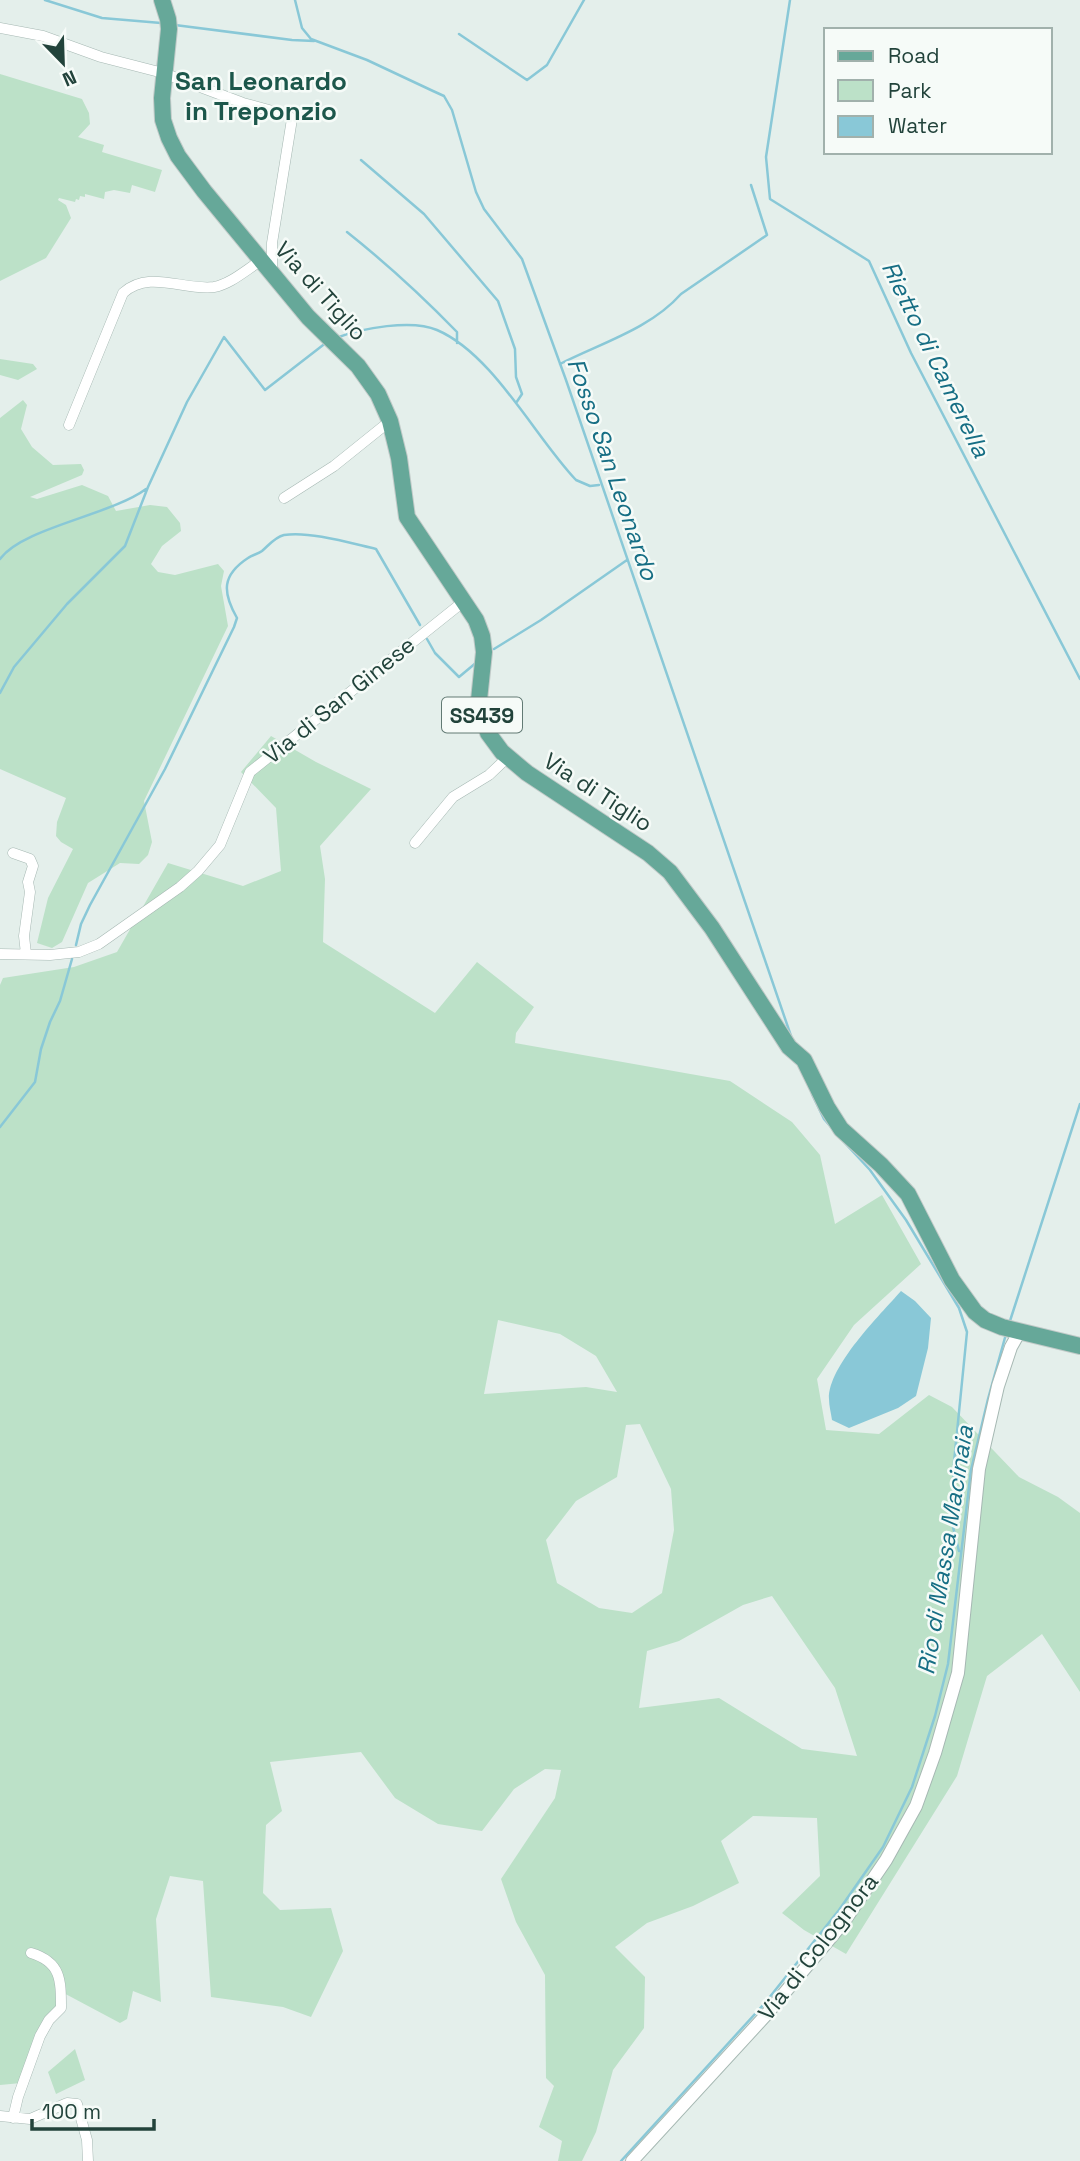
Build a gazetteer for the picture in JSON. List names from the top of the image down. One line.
{"streets":{"main road":["Via di Tiglio","SS439"],"street":["Via di San Ginese","Via di Colognora"]},"crossings":[["Via di Tiglio","Via di San Ginese"],["Via di Tiglio","Via di Colognora"]],"districts":["San Leonardo in Treponzio"],"water":["Rietto di Camerella","Fosso San Leonardo","Rio di Massa Macinaia"],"legend":["Road","Park","Water"],"scale_bar":"100 m","north":"bottom right"}
